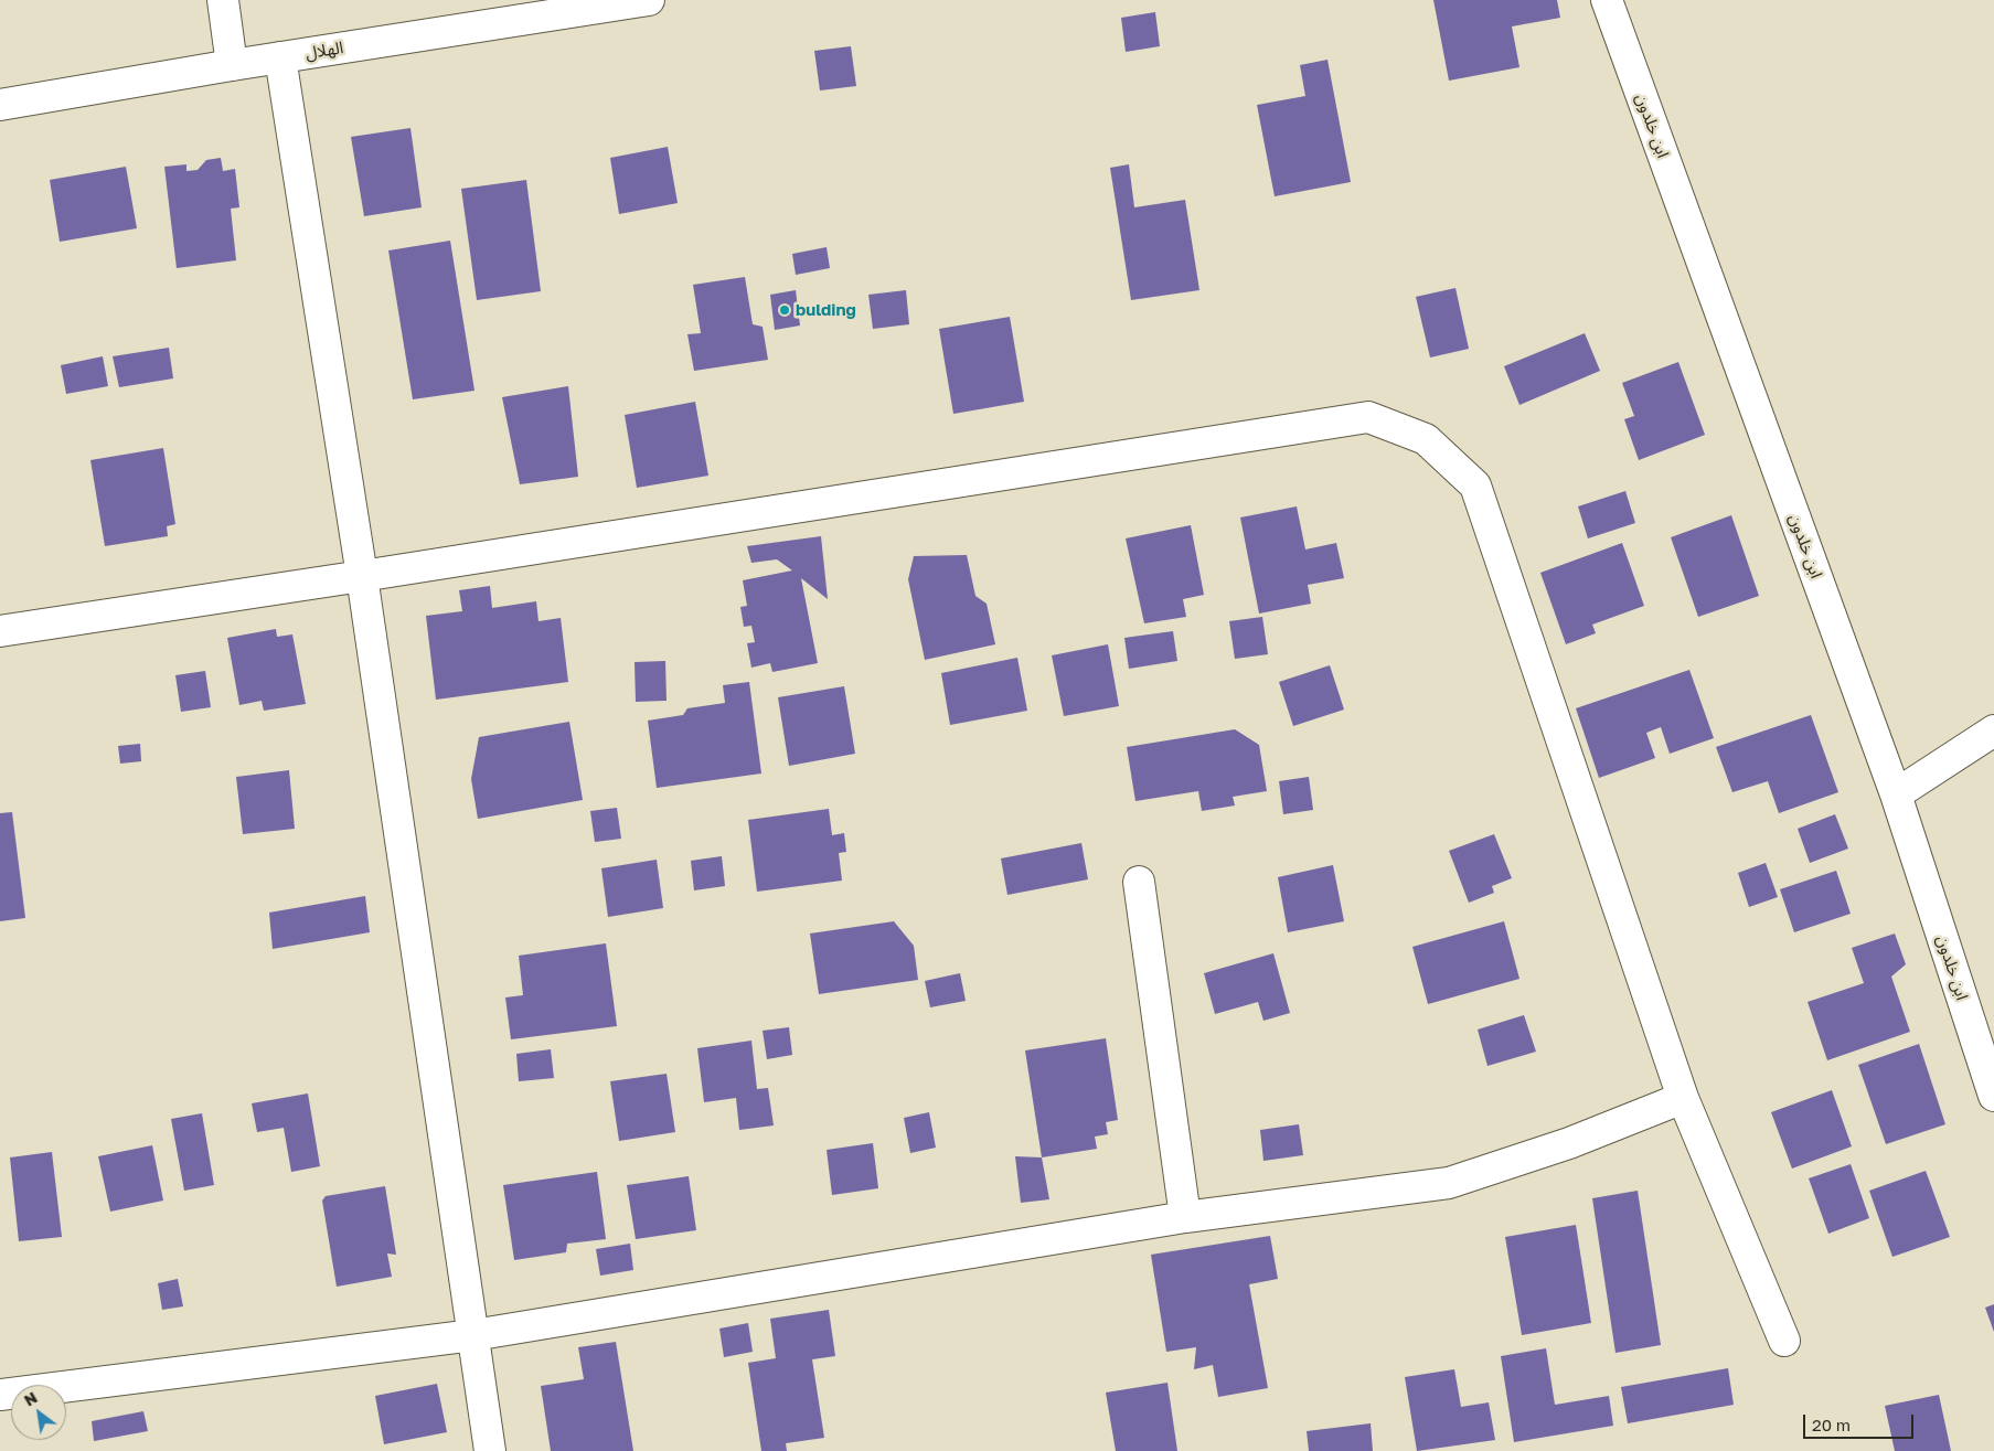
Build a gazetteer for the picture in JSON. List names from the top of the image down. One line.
{"streets":{"street":["الهلال","ابن خلدون"]},"places":["bulding"],"scale_bar":"20 m","north":"top left"}
